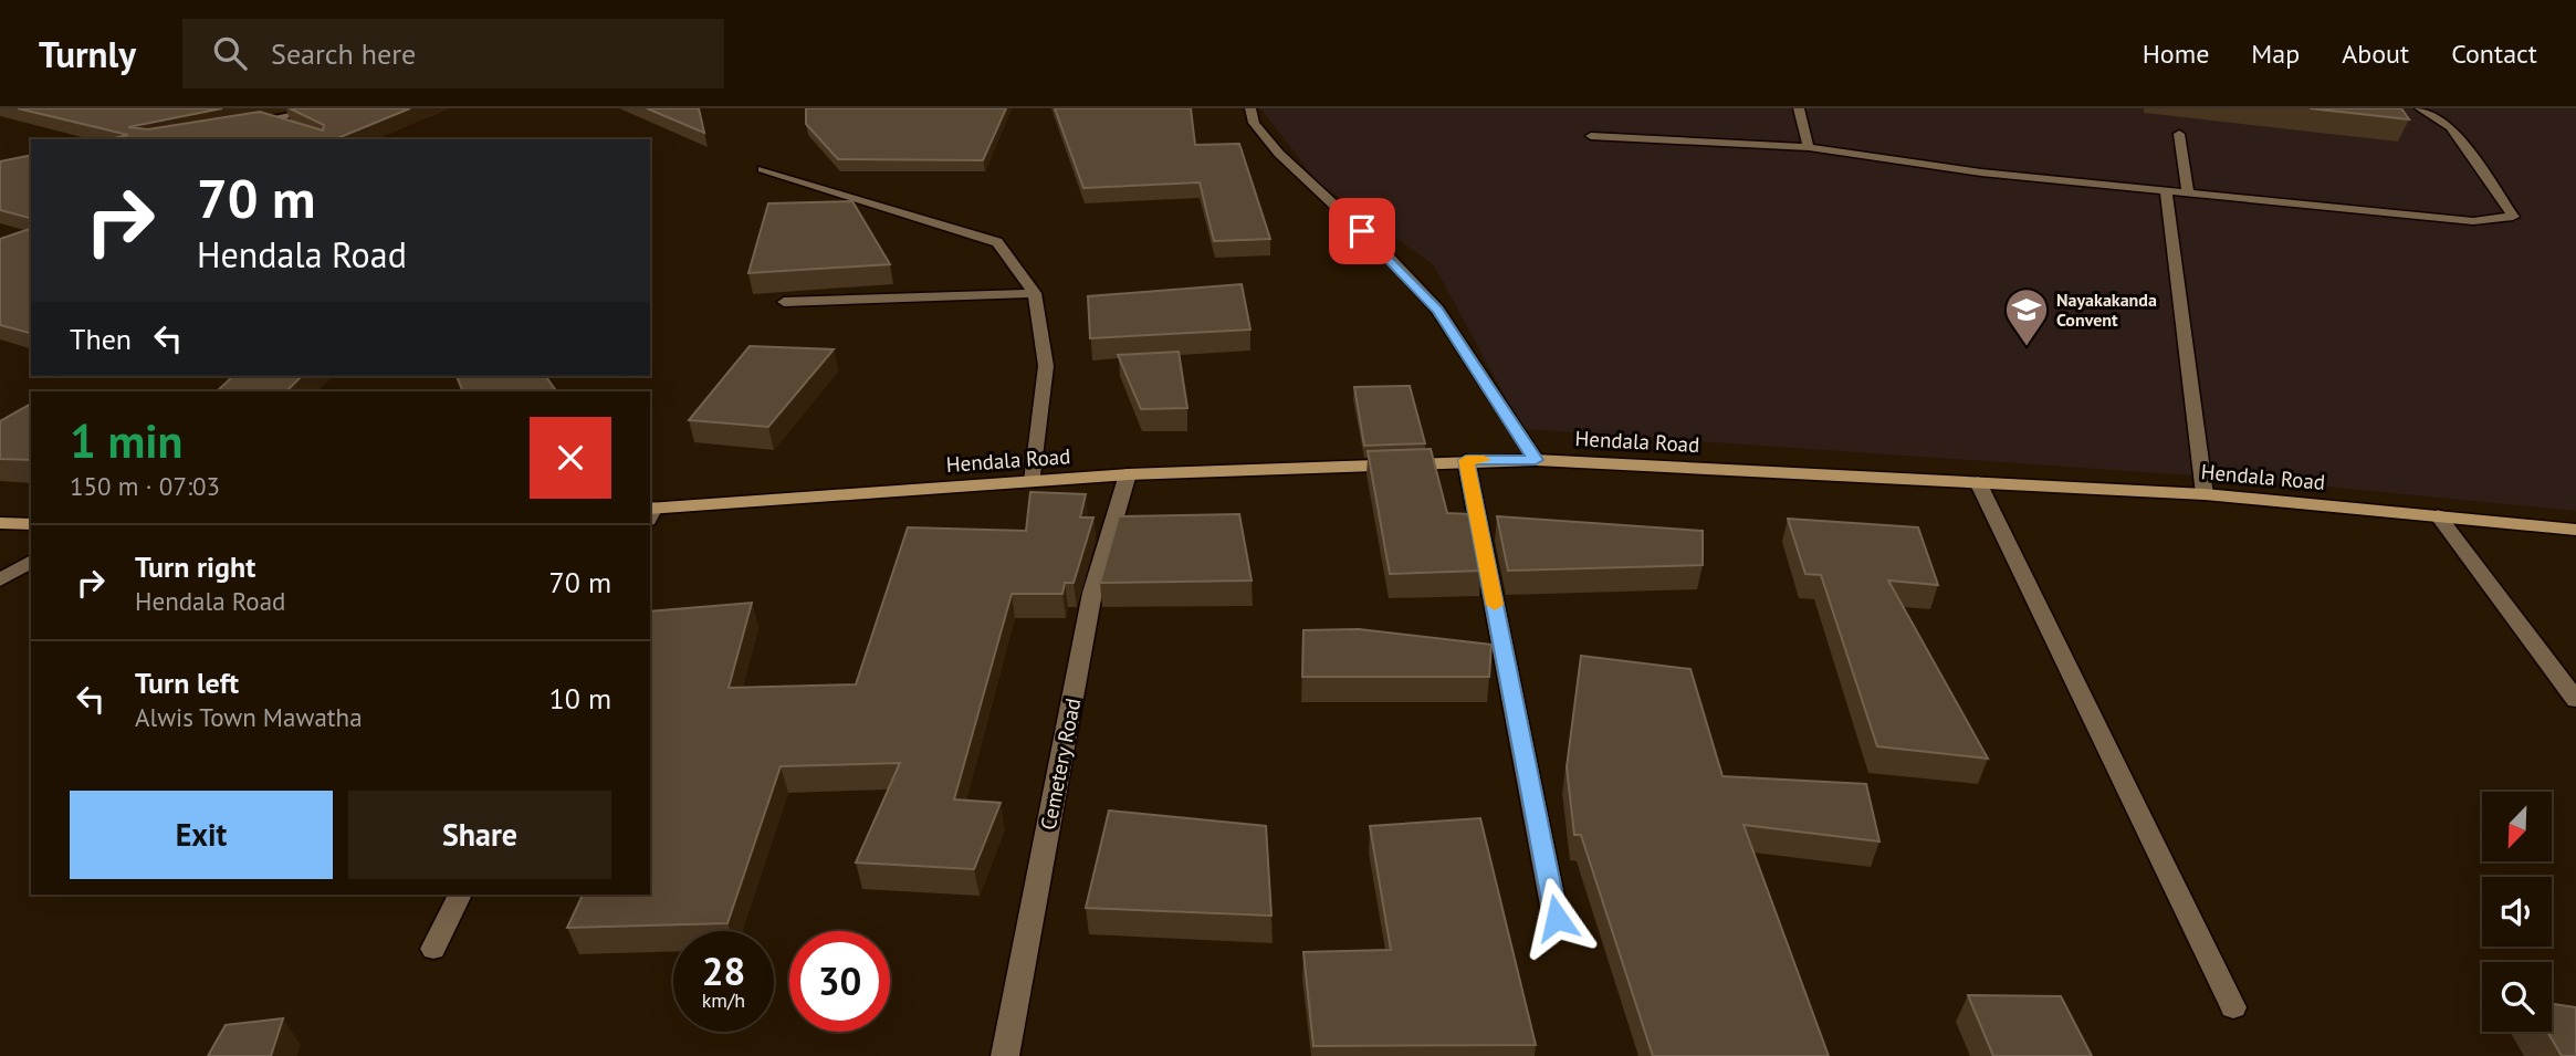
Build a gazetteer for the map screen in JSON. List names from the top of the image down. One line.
{"streets":{"main road":["Hendala Road"],"street":["Cemetery Road"]},"crossings":[["Hendala Road","Cemetery Road"]],"places":{"school or university":["Nayakakanda Convent"]},"north":"bottom left","page":{"header":"Turnly","search":"Search here","nav":["Home","Map","About","Contact"],"turn":["70 m","Hendala Road"],"then":"Then","heading":["1 min","150 m · 07:03"],"list":[{"name":"Turn right","note":"Hendala Road","value":"70 m"},{"name":"Turn left","note":"Alwis Town Mawatha","value":"10 m"}],"buttons":["Exit","Share"],"speed":"28 km/h","limit":"30"}}
